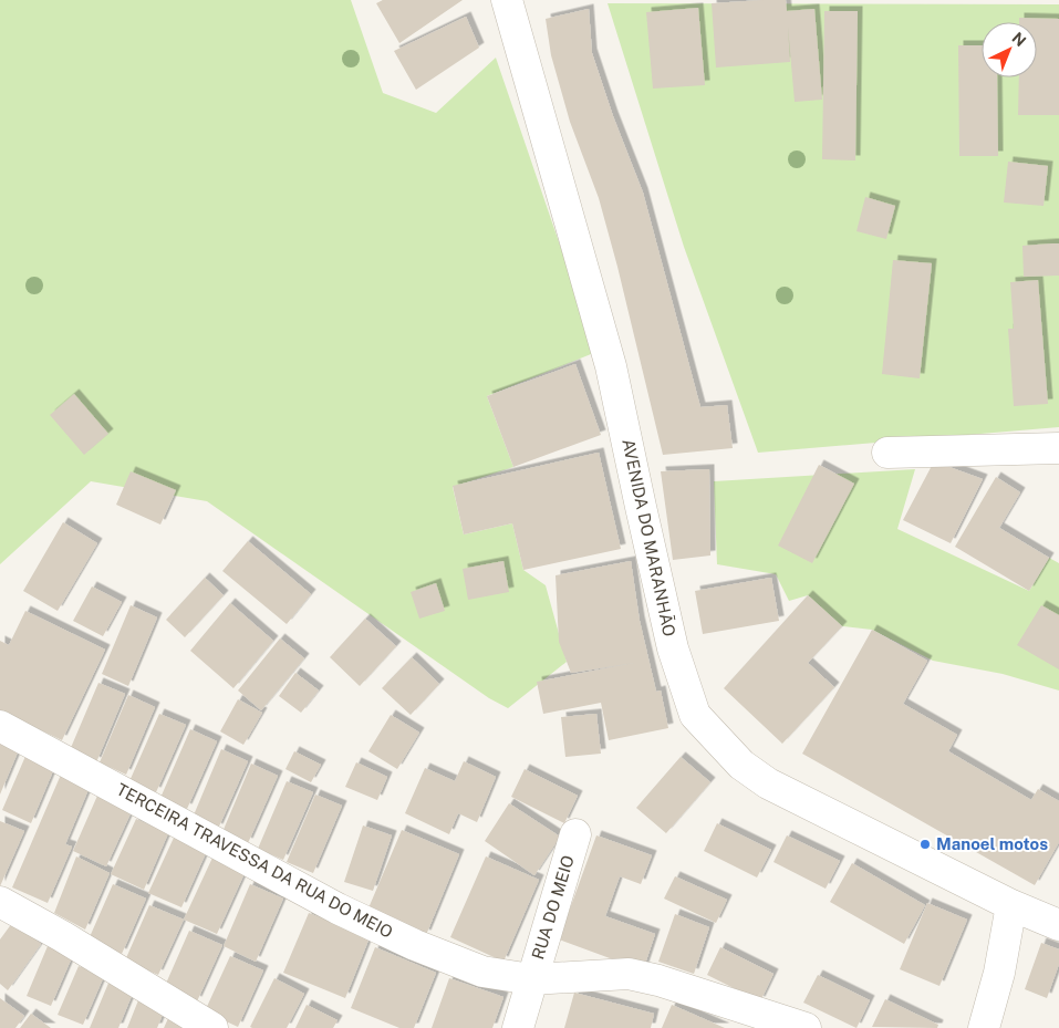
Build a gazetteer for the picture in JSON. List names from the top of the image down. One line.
{"streets":{"street":["AVENIDA DO MARANHÃO","TERCEIRA TRAVESSA DA RUA DO MEIO","RUA DO MEIO"]},"crossings":[["TERCEIRA TRAVESSA DA RUA DO MEIO","RUA DO MEIO"]],"places":["Manoel motos"],"north":"top right"}
